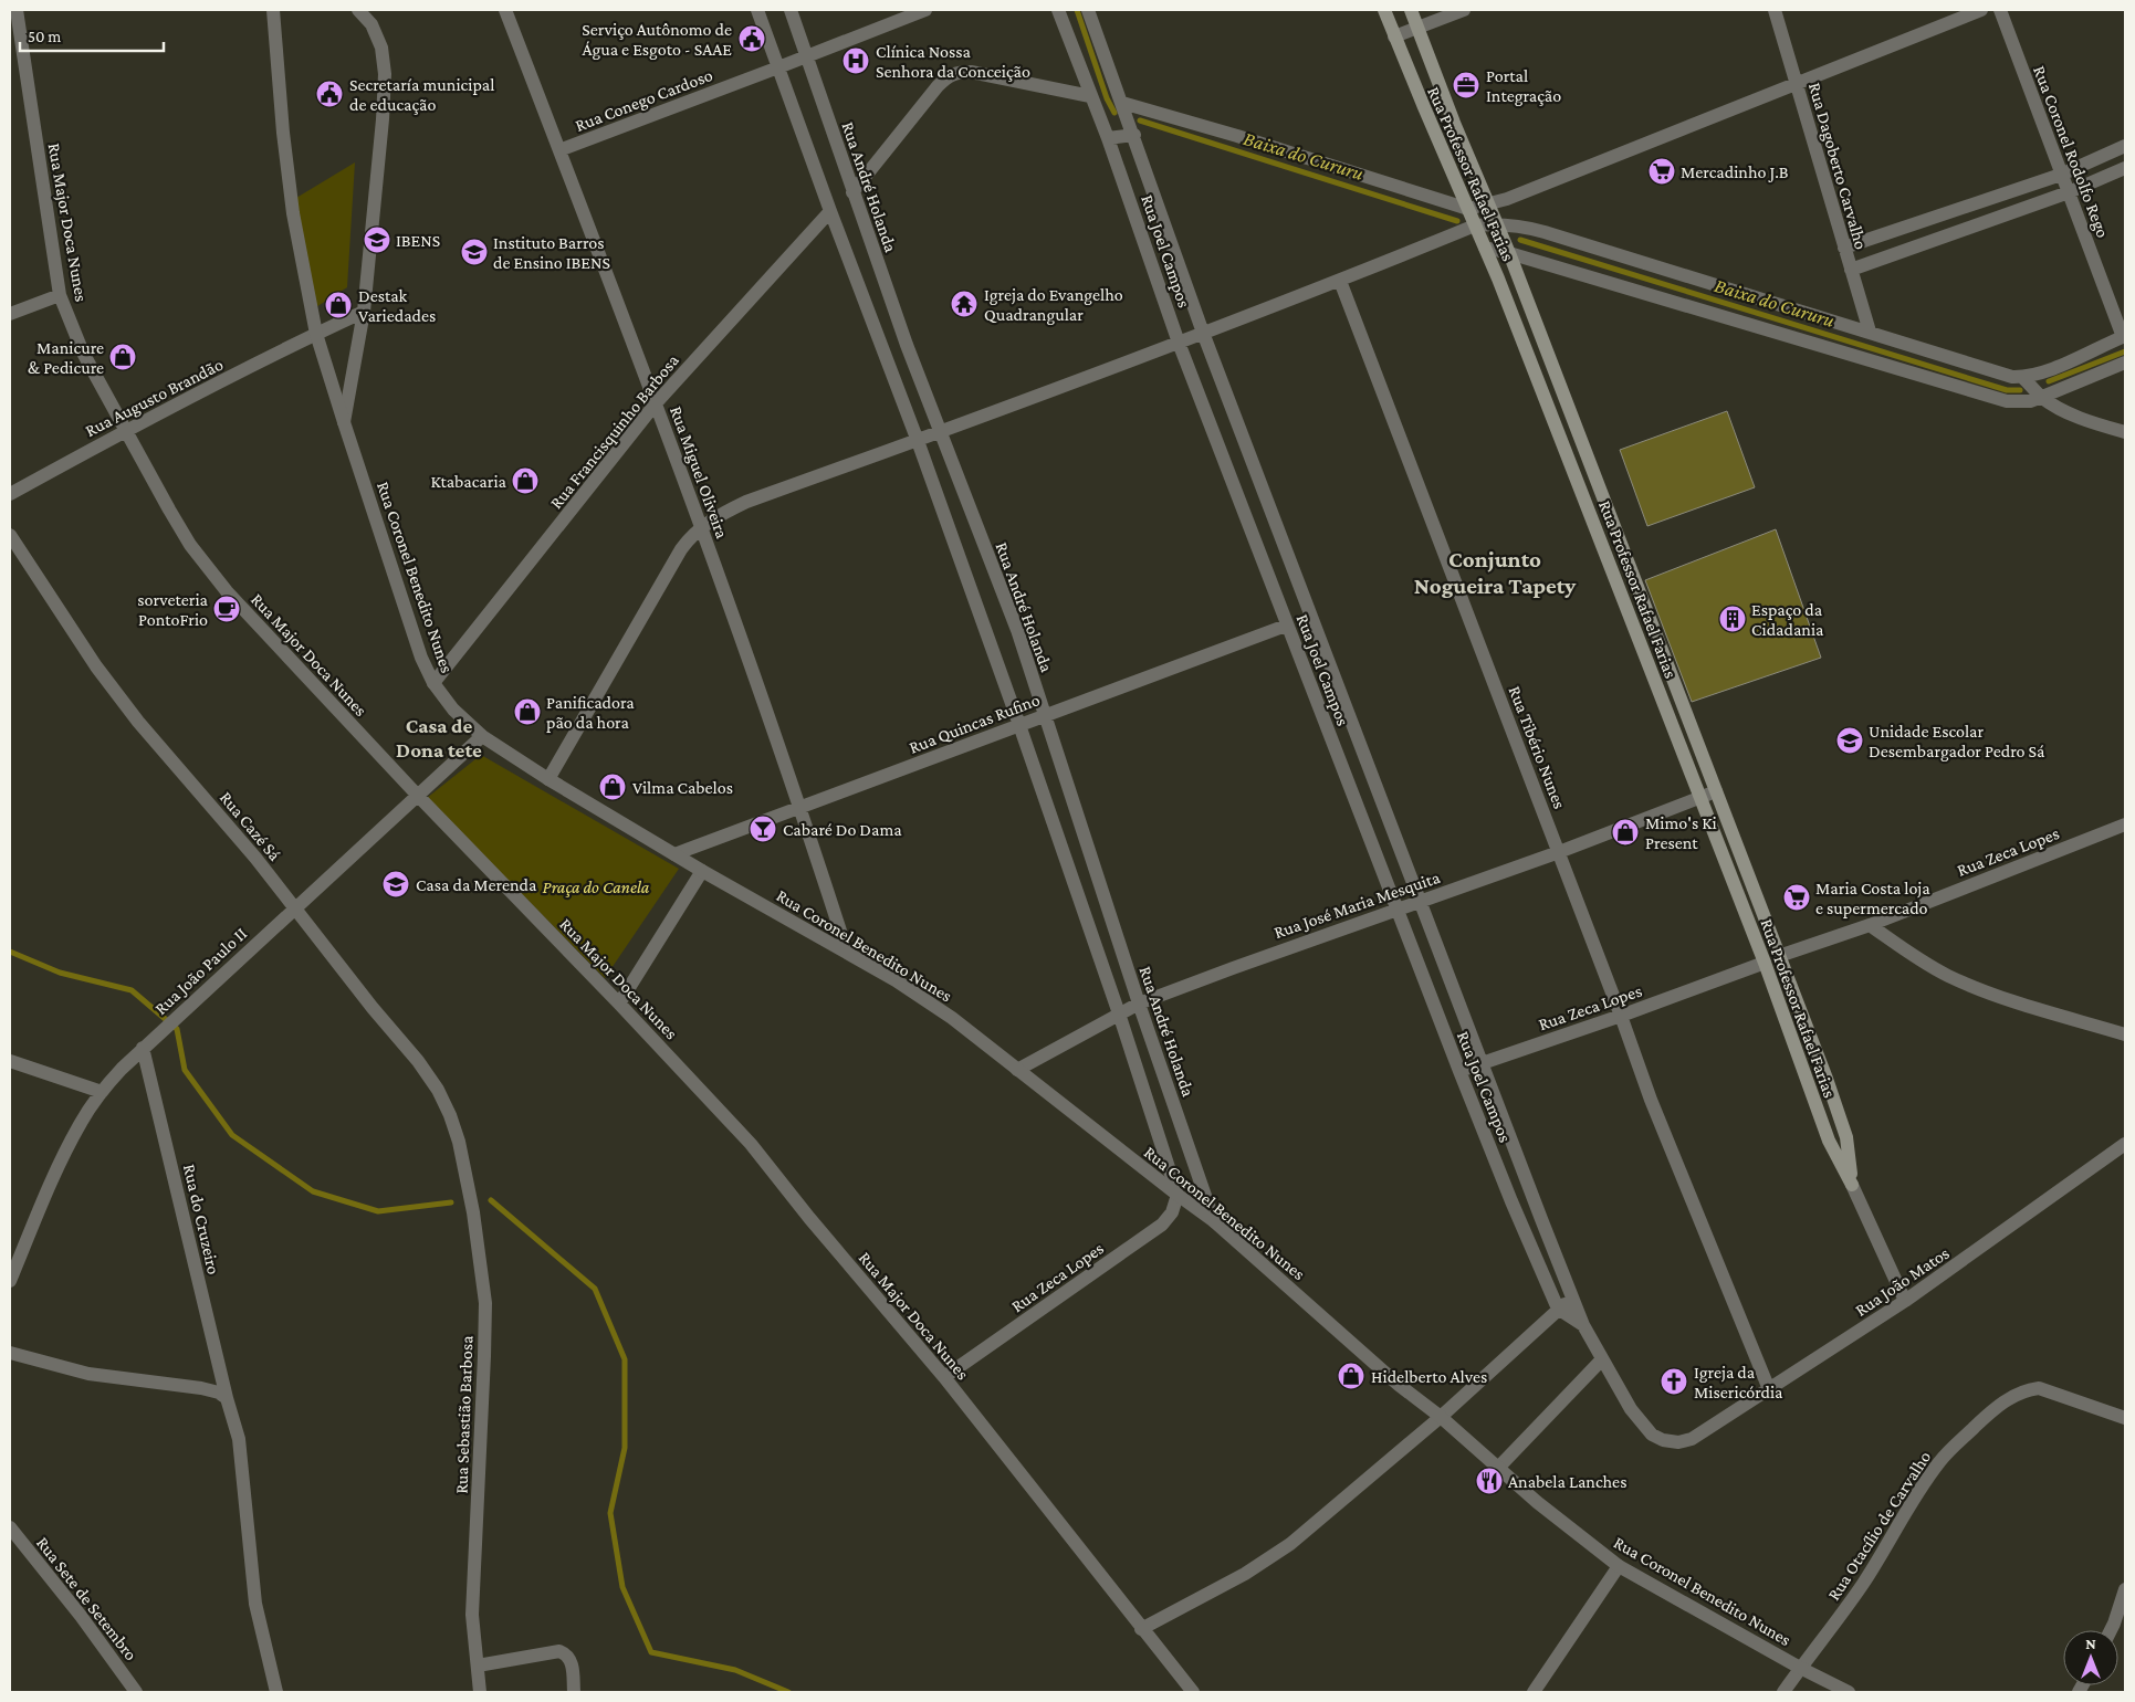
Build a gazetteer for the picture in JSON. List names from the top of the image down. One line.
{"streets":{"main road":["Rua Professor Rafael Farias"],"street":["Rua Conego Cardoso","Rua Coronel Rodolfo Rego","Rua Dagoberto Carvalho","Rua André Holanda","Rua Major Doca Nunes","Rua Joel Campos","Rua Augusto Brandão","Rua Francisquinho Barbosa","Rua Miguel Oliveira","Rua Coronel Benedito Nunes","Rua Quincas Rufino","Rua Tibério Nunes","Rua Cazé Sá","Rua Zeca Lopes","Rua José Maria Mesquita","Rua João Paulo II","Rua do Cruzeiro","Rua João Matos","Rua Sebastião Barbosa","Rua Otacílio de Carvalho","Rua Sete de Setembro"]},"crossings":[["Rua Conego Cardoso","Rua André Holanda"],["Rua Conego Cardoso","Rua Miguel Oliveira"],["Rua Professor Rafael Farias","Rua Zeca Lopes"],["Rua Professor Rafael Farias","Rua José Maria Mesquita"],["Rua Professor Rafael Farias","Rua João Matos"],["Rua André Holanda","Rua Coronel Benedito Nunes"],["Rua André Holanda","Rua Quincas Rufino"],["Rua André Holanda","Rua José Maria Mesquita"],["Rua Major Doca Nunes","Rua Augusto Brandão"],["Rua Major Doca Nunes","Rua Zeca Lopes"],["Rua Major Doca Nunes","Rua João Paulo II"],["Rua Joel Campos","Rua Quincas Rufino"],["Rua Joel Campos","Rua Zeca Lopes"],["Rua Joel Campos","Rua José Maria Mesquita"],["Rua Joel Campos","Rua João Matos"],["Rua Augusto Brandão","Rua Coronel Benedito Nunes"],["Rua Francisquinho Barbosa","Rua Miguel Oliveira"],["Rua Francisquinho Barbosa","Rua Coronel Benedito Nunes"],["Rua Miguel Oliveira","Rua Coronel Benedito Nunes"],["Rua Miguel Oliveira","Rua Quincas Rufino"],["Rua Coronel Benedito Nunes","Rua Quincas Rufino"],["Rua Coronel Benedito Nunes","Rua Zeca Lopes"],["Rua Coronel Benedito Nunes","Rua José Maria Mesquita"],["Rua Coronel Benedito Nunes","Rua João Paulo II"],["Rua Coronel Benedito Nunes","Rua Otacílio de Carvalho"],["Rua Tibério Nunes","Rua Zeca Lopes"],["Rua Tibério Nunes","Rua José Maria Mesquita"],["Rua Tibério Nunes","Rua João Matos"],["Rua Cazé Sá","Rua João Paulo II"],["Rua Cazé Sá","Rua Sebastião Barbosa"],["Rua João Paulo II","Rua do Cruzeiro"]],"districts":["Conjunto Nogueira Tapety","Casa de Dona tete"],"water":["Baixa do Cururu"],"parks":["Praça do Canela"],"places":{"public building":["Serviço Autônomo de Água e Esgoto - SAAE","Secretaría municipal de educação"],"hospital":["Clínica Nossa Senhora da Conceição"],"office":["Portal Integração"],"supermarket":["Mercadinho J.B","Maria Costa loja e supermercado"],"school or university":["IBENS","Instituto Barros de Ensino IBENS","Unidade Escolar Desembargador Pedro Sá","Casa da Merenda"],"temple":["Igreja do Evangelho Quadrangular"],"shop":["Destak Variedades","Manicure & Pedicure","Ktabacaria","Panificadora pão da hora","Vilma Cabelos","Mimo's Ki Present","Hidelberto Alves"],"cafe":["sorveteria PontoFrio"],"building":["Espaço da Cidadania"],"bar":["Cabaré Do Dama"],"church":["Igreja da Misericórdia"],"restaurant":["Anabela Lanches"]},"scale_bar":"50 m","north":"top"}
